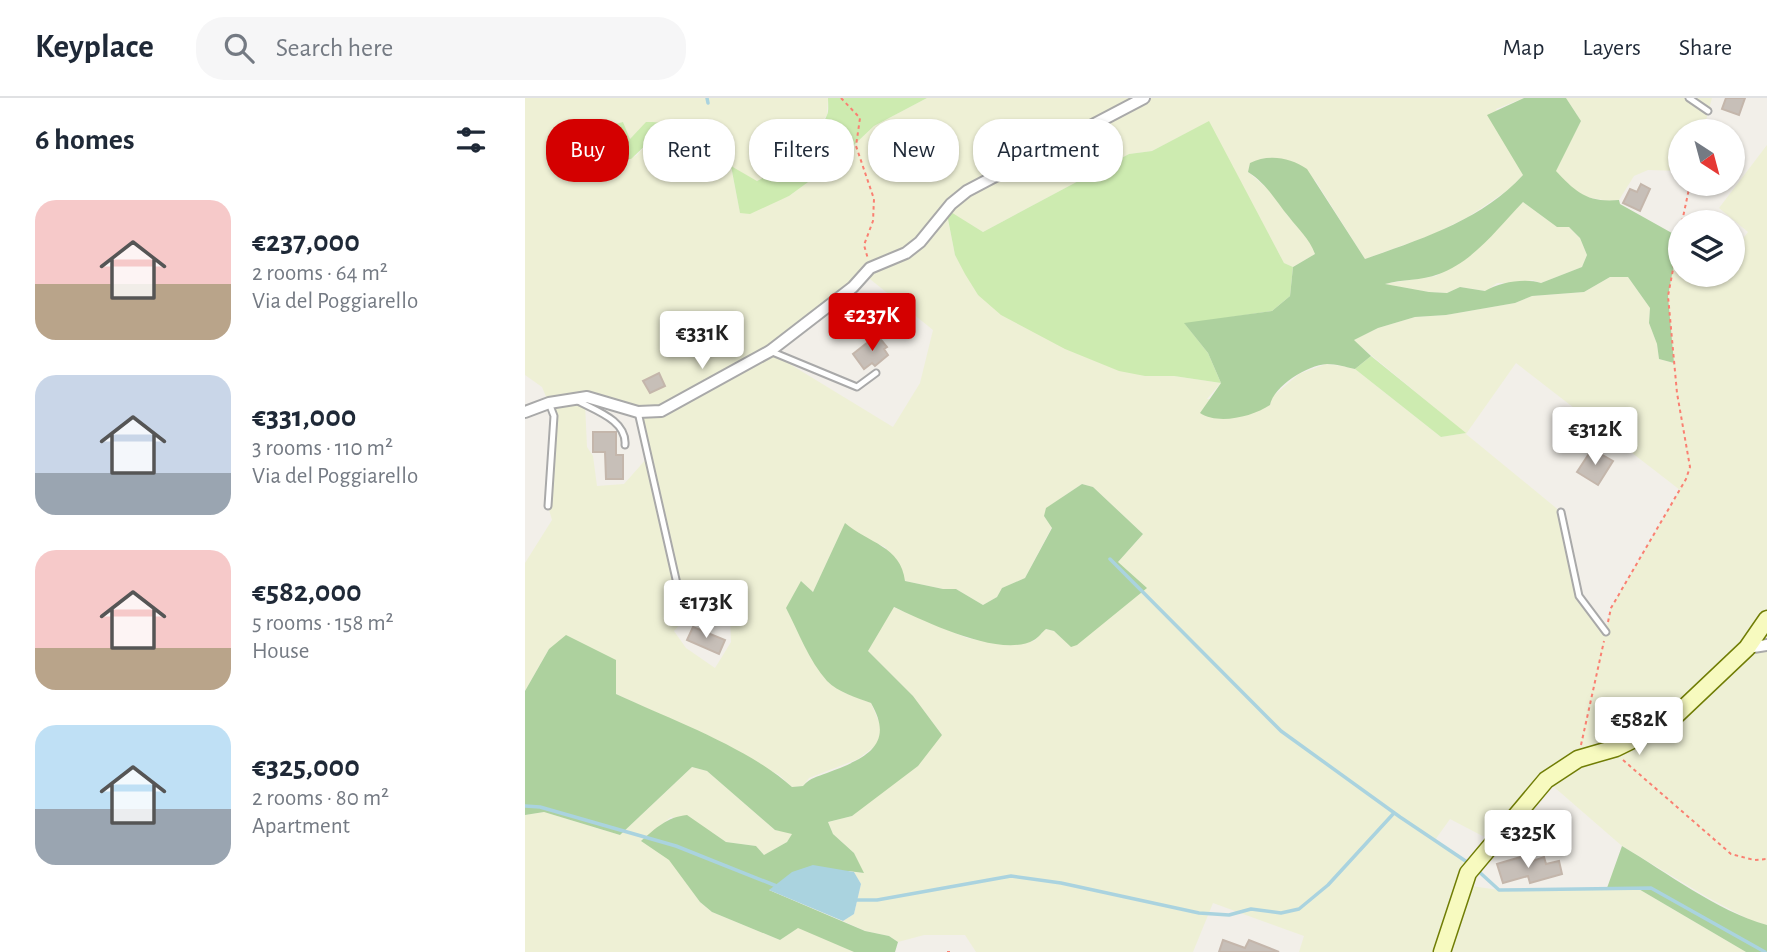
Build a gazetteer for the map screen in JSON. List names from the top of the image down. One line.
{"north":"bottom right","page":{"header":"Keyplace","search":"Search here","nav":["Map","Layers","Share"],"heading":"6 homes","chip":["Buy","Rent","Filters","New","Apartment"],"list":[{"name":"€237,000","note":"2 rooms · 64 m² · Via del Poggiarello"},{"name":"€331,000","note":"3 rooms · 110 m² · Via del Poggiarello"},{"name":"€582,000","note":"5 rooms · 158 m² · House"},{"name":"€325,000","note":"2 rooms · 80 m² · Apartment"}],"price":["€237K","€331K","€312K","€173K","€582K","€325K"]}}
